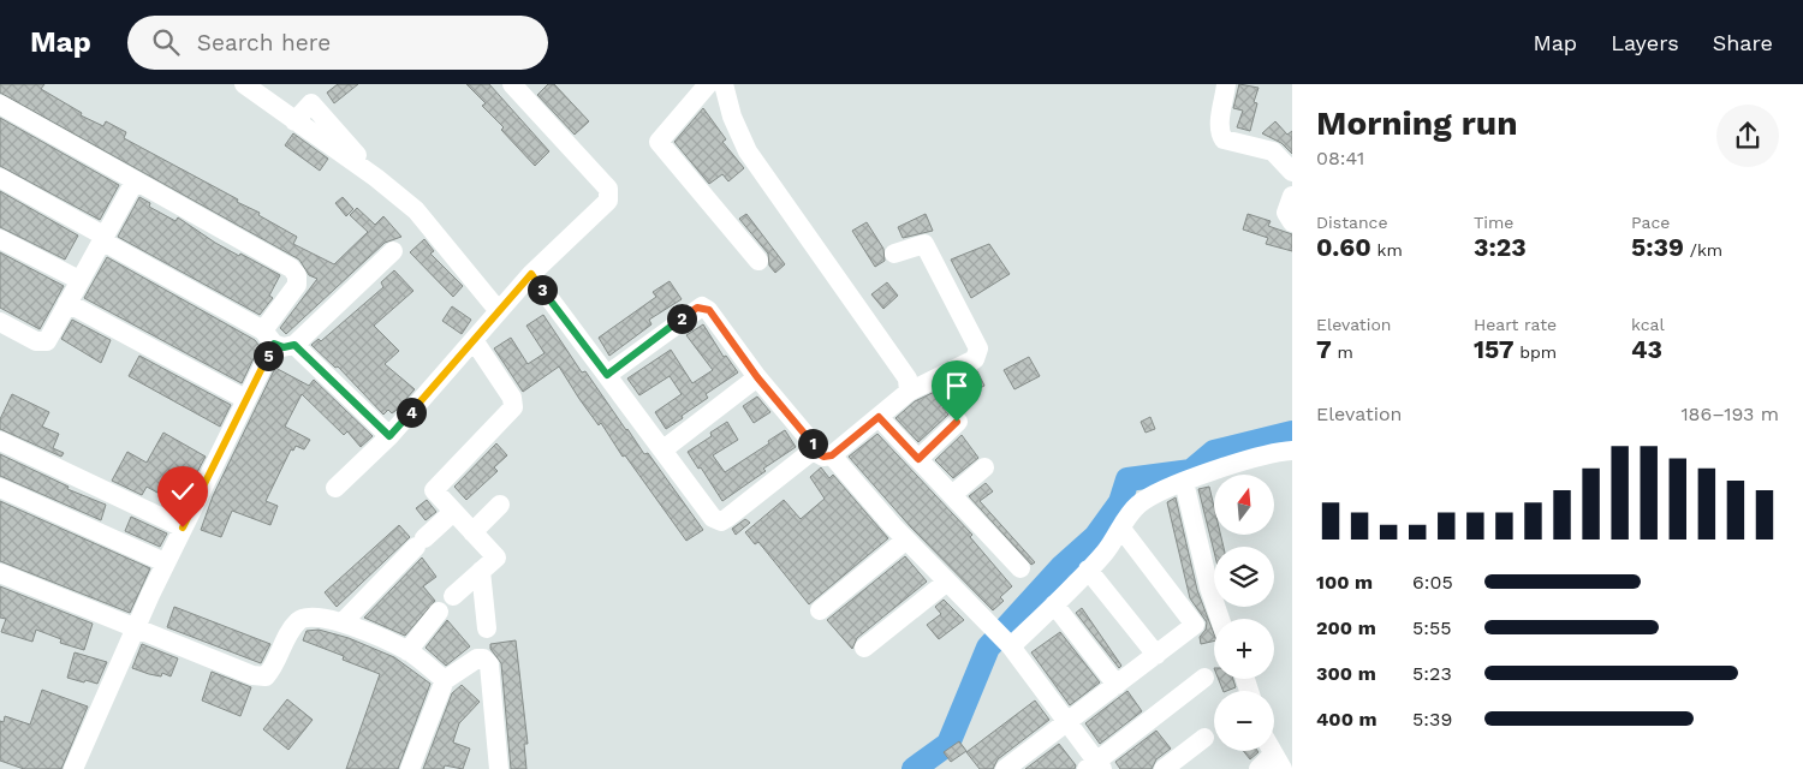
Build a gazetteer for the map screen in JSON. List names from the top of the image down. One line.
{"north":"top","page":{"header":"Map","search":"Search here","nav":["Map","Layers","Share"],"heading":["Morning run","08:41"],"stats":[["Distance","0.60 km"],["Time","3:23"],["Pace","5:39 /km"],["Elevation","7 m"],["Heart rate","157 bpm"],["kcal","43"]],"pins":["3","2","5","4","1"],"chart":["Elevation","186–193 m"],"map_buttons":["+","−"],"list":[{"name":"100 m","note":"6:05"},{"name":"200 m","note":"5:55"},{"name":"300 m","note":"5:23"},{"name":"400 m","note":"5:39"}]}}
